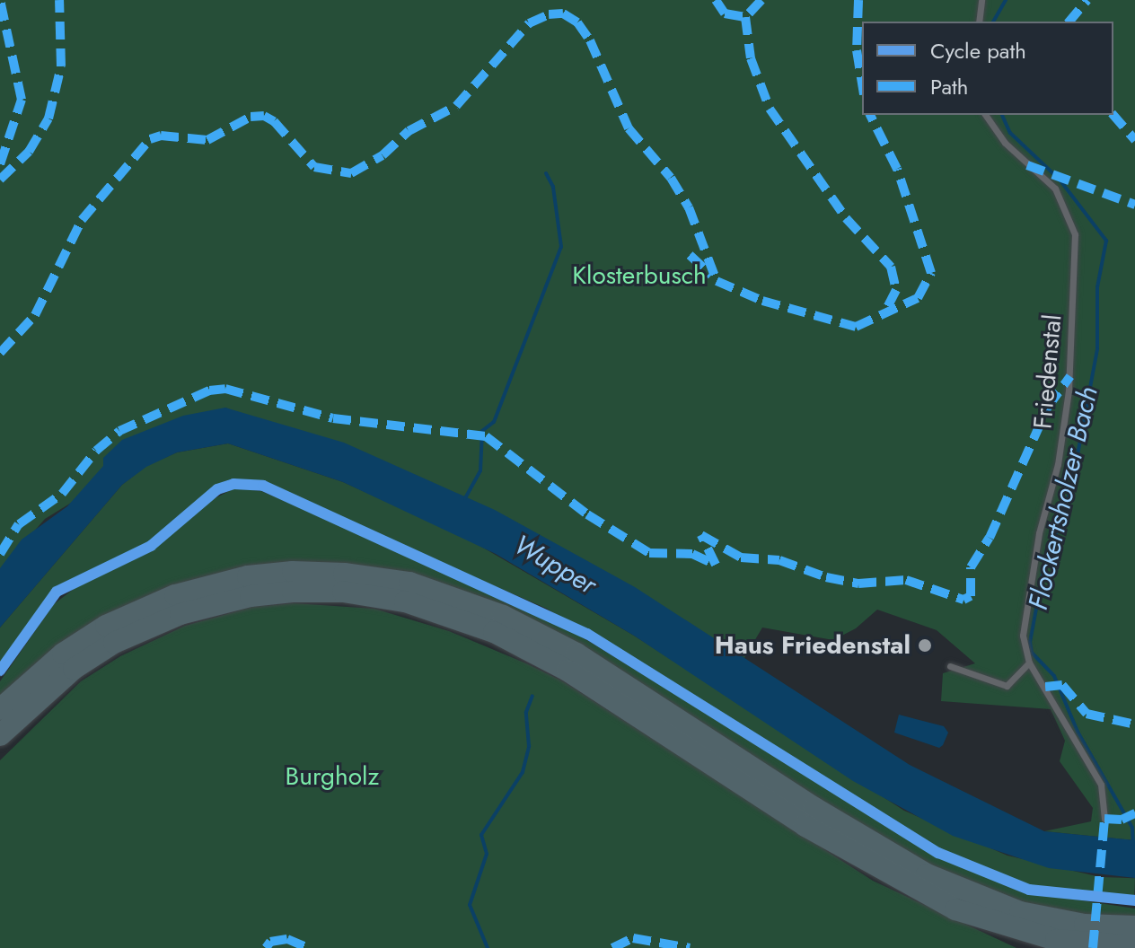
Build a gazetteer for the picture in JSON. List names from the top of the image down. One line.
{"streets":{"lane":["Friedenstal"]},"water":["Flockertsholzer Bach","Wupper"],"parks":["Klosterbusch","Burgholz"],"places":["Haus Friedenstal"],"legend":["Cycle path","Path"]}
